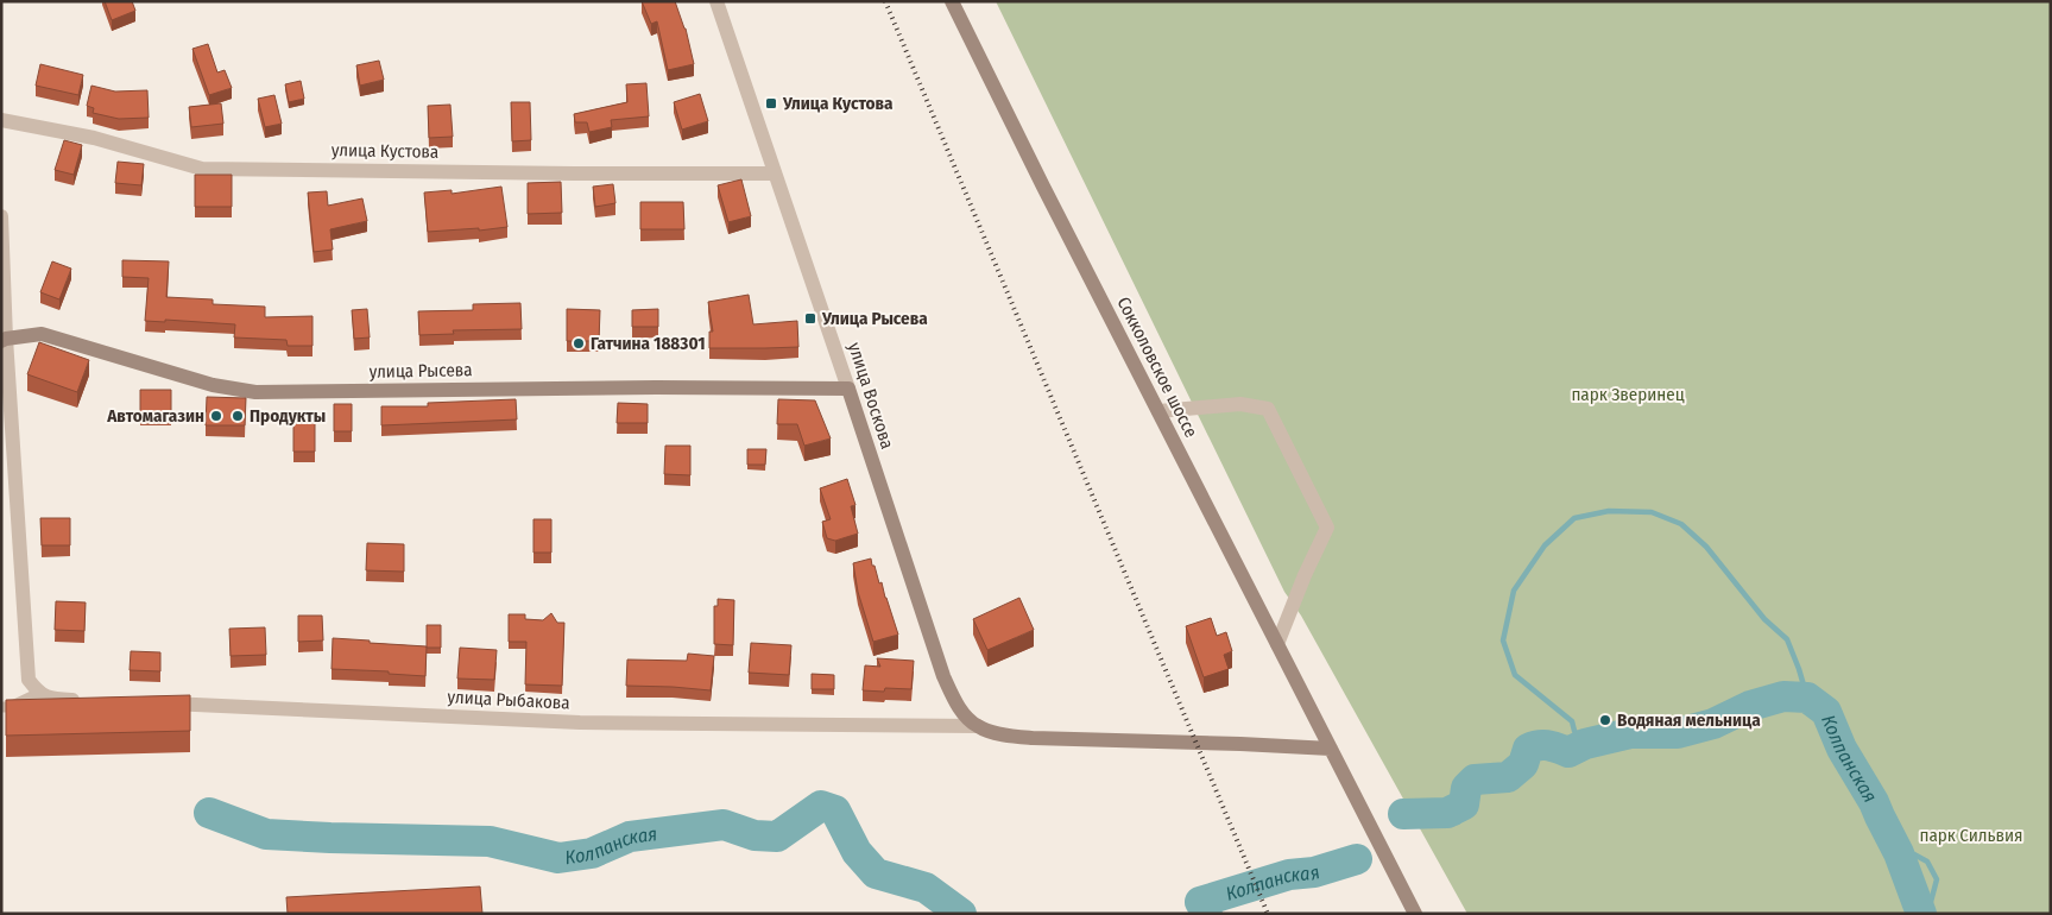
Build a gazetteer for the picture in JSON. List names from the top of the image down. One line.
{"streets":{"main road":["Сокколовское шоссе","улица Рысева","улица Воскова"],"street":["улица Кустова","улица Рыбакова"]},"crossings":[["улица Кустова","улица Воскова"],["улица Рысева","улица Воскова"],["улица Воскова","улица Рыбакова"]],"water":["Колпанская"],"parks":["парк Зверинец","парк Сильвия"],"places":{"transit":["Улица Кустова","Улица Рысева"],"other":["Гатчина 188301","Автомагазин","Продукты","Водяная мельница"]}}
